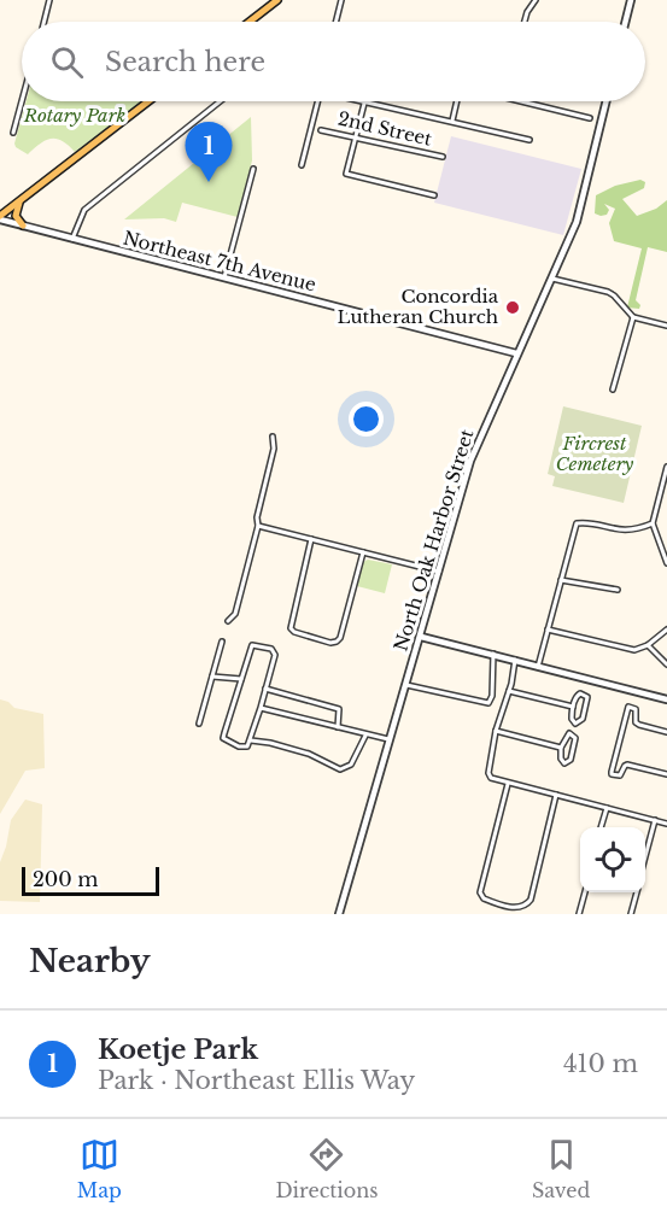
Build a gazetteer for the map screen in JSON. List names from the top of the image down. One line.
{"streets":{"street":["2nd Street","Northeast 7th Avenue","North Oak Harbor Street"]},"crossings":[["Northeast 7th Avenue","North Oak Harbor Street"]],"parks":["Rotary Park","Fircrest Cemetery"],"places":["Concordia Lutheran Church"],"scale_bar":"200 m","page":{"search":"Search here","pins":"1","scale":"200 m","heading":"Nearby","list":[{"mark":"1","name":"Koetje Park","note":"Park · Northeast Ellis Way","value":"410 m"}],"nav":["Map","Directions","Saved"]}}
